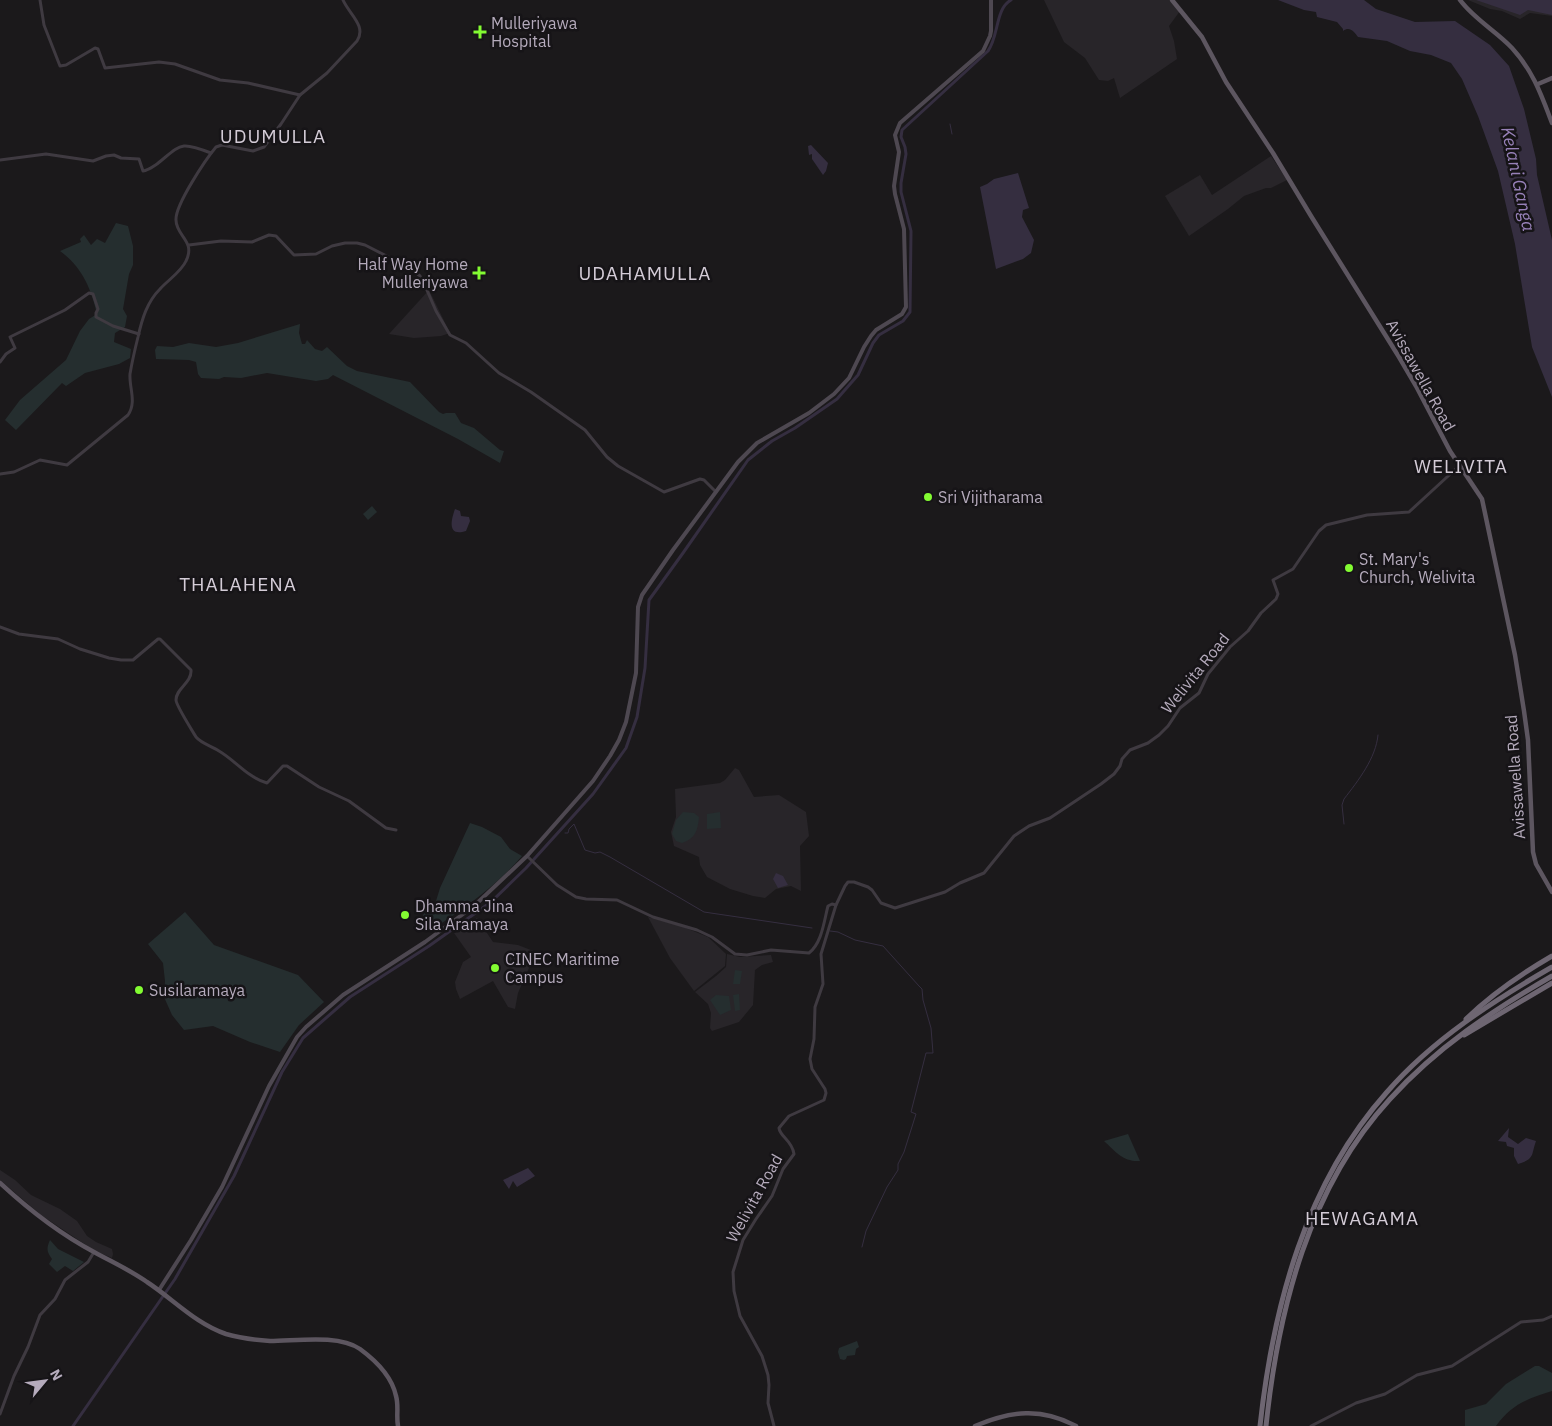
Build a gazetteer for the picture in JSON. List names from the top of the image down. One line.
{"streets":{"main road":["Avissawella Road"],"street":["Welivita Road"]},"crossings":[["Avissawella Road","Welivita Road"]],"districts":["UDUMULLA","UDAHAMULLA","WELIVITA","THALAHENA","HEWAGAMA"],"water":["Kelani Ganga"],"places":{"health":["Mulleriyawa Hospital","Half Way Home Mulleriyawa"],"other":["Sri Vijitharama","St. Mary's Church, Welivita","Dhamma Jina Sila Aramaya","CINEC Maritime Campus","Susilaramaya"]},"north":"top right"}
